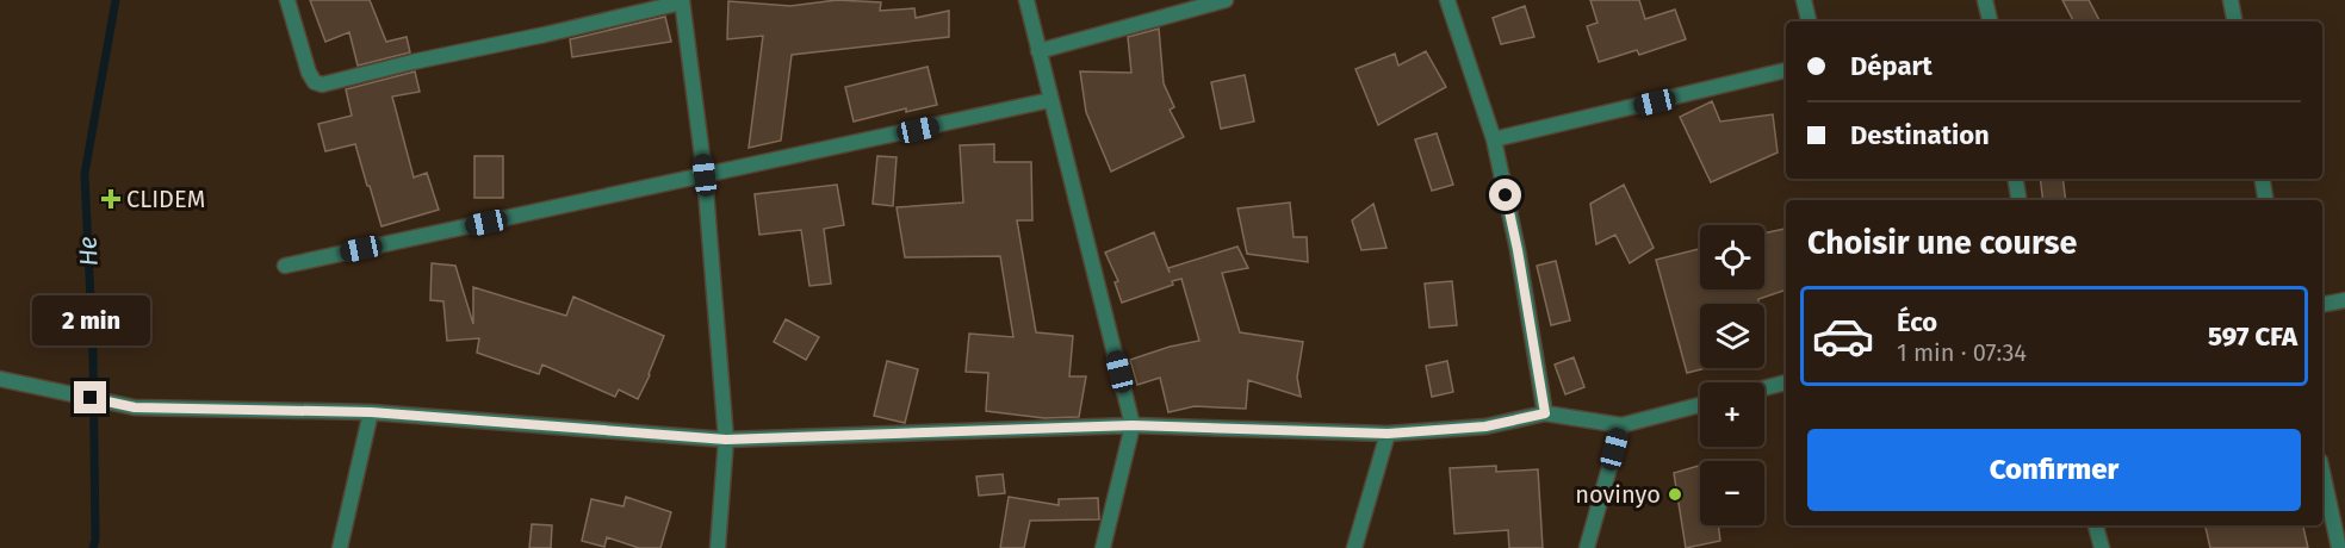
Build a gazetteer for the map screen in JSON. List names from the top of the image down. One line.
{"water":["He"],"places":{"health":["CLIDEM"],"other":["novinyo"]},"page":{"banner":["Départ","Destination"],"heading":"Choisir une course","map_buttons":["+","−"],"list":[{"name":"Éco","note":"1 min · 07:34","value":"597 CFA"}],"bubble":"2 min","buttons":"Confirmer"}}
